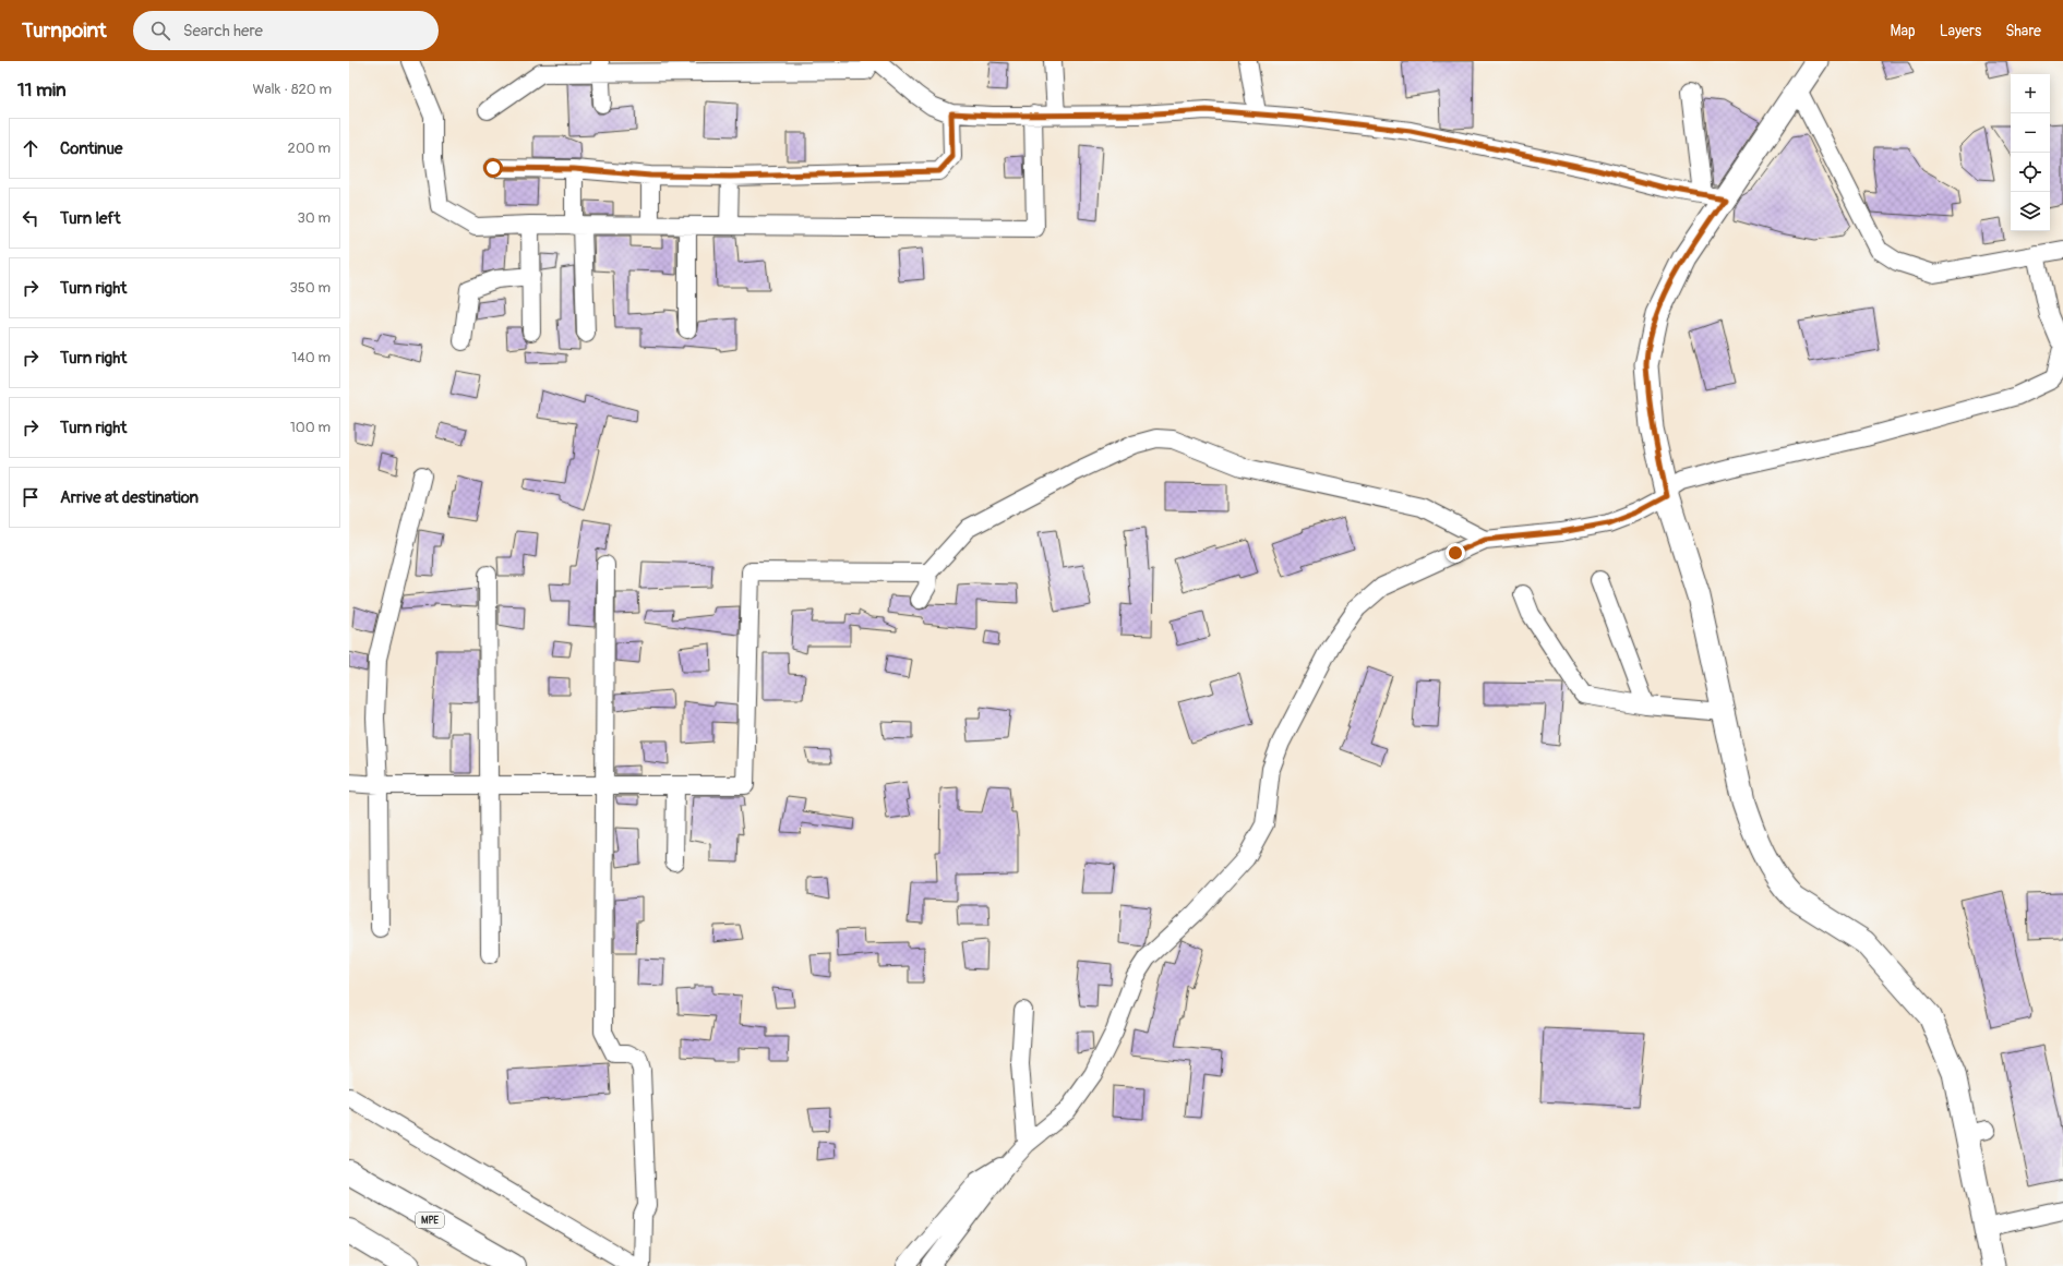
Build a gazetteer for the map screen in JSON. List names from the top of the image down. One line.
{"streets":{"highway":["MPE"]},"page":{"header":"Turnpoint","search":"Search here","nav":["Map","Layers","Share"],"heading":["11 min","Walk · 820 m"],"map_buttons":["+","−"],"list":[["Continue","200 m"],["Turn left","30 m"],["Turn right","350 m"],["Turn right","140 m"],["Turn right","100 m"],"Arrive at destination"]}}
